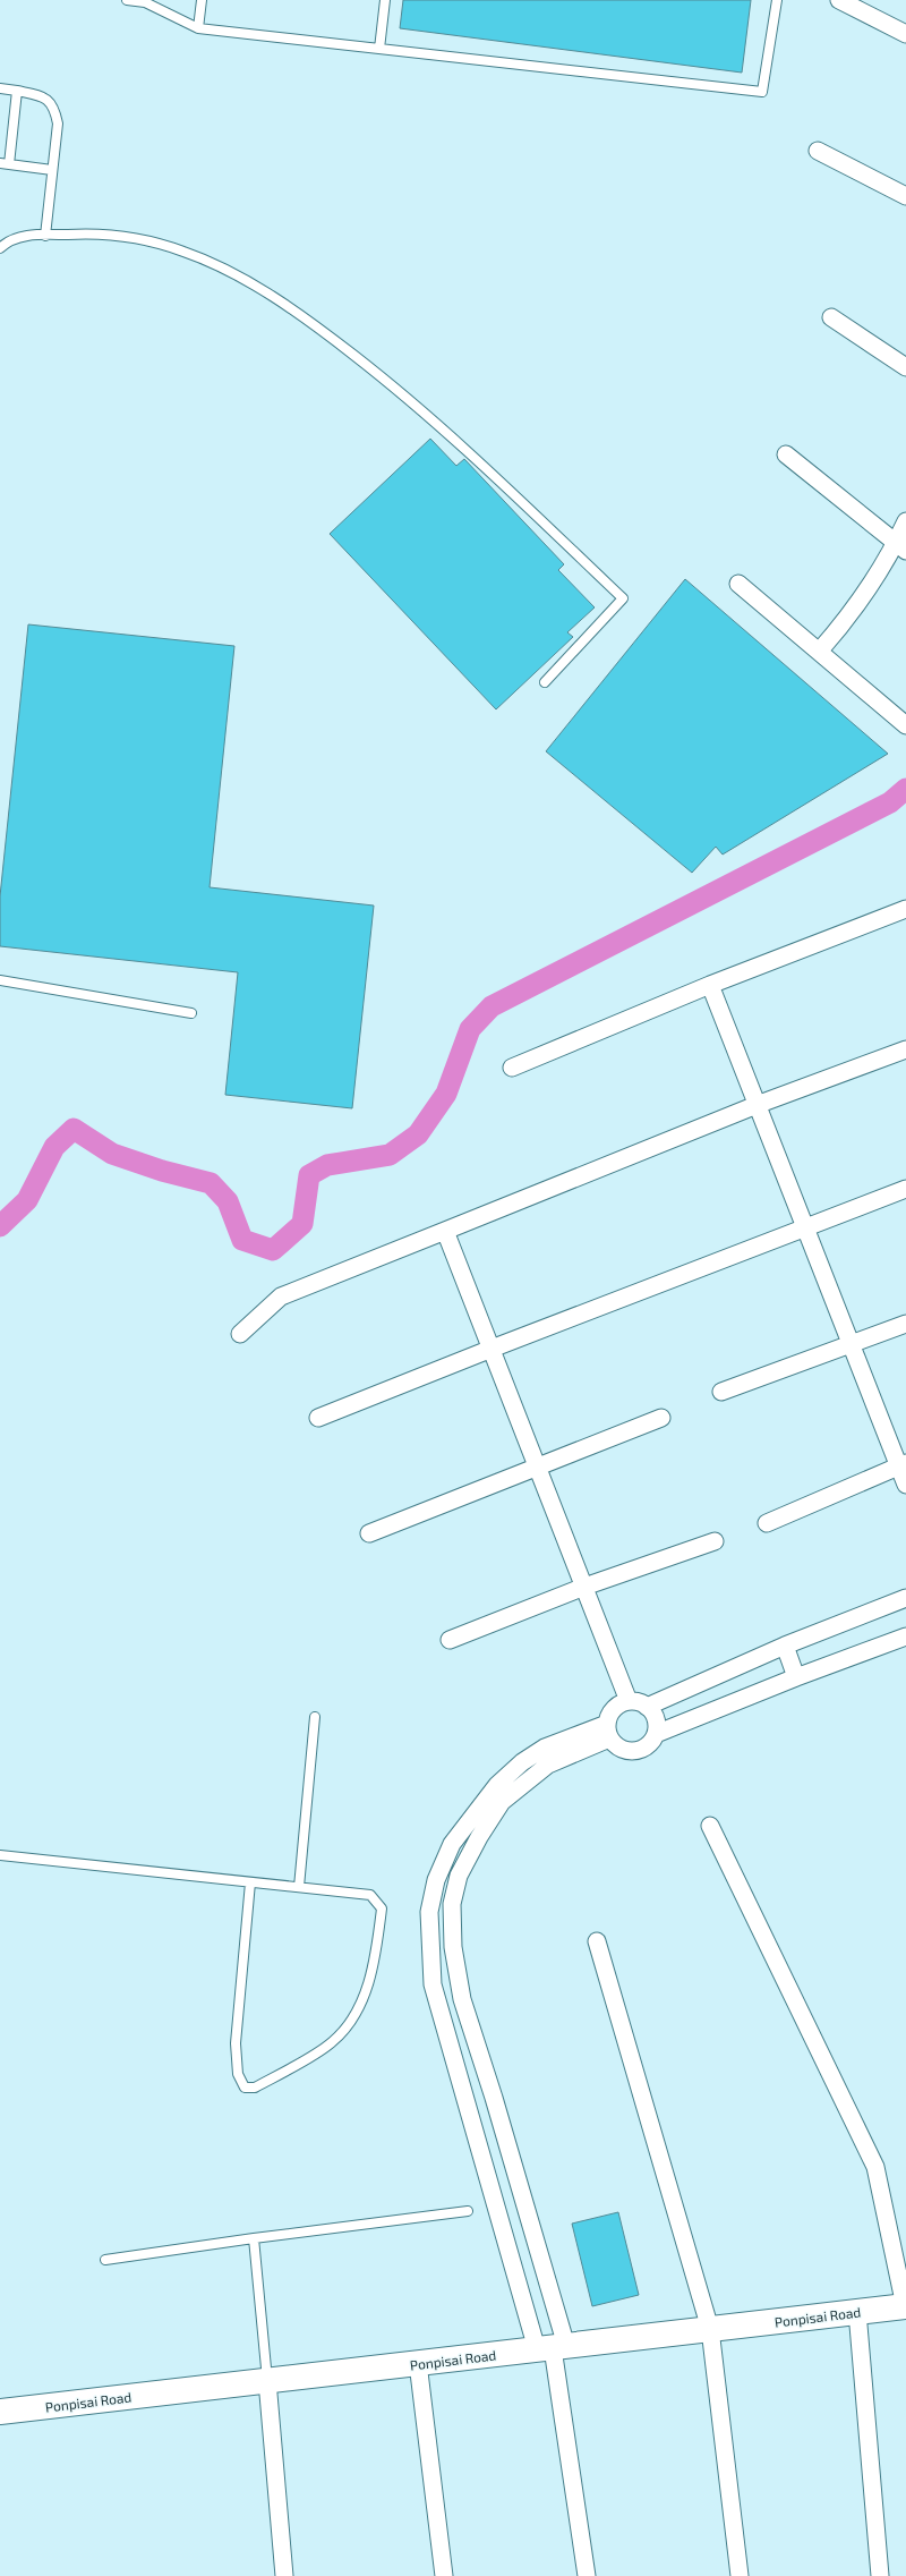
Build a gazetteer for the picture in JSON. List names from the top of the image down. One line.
{"streets":{"street":["Ponpisai Road"]}}
